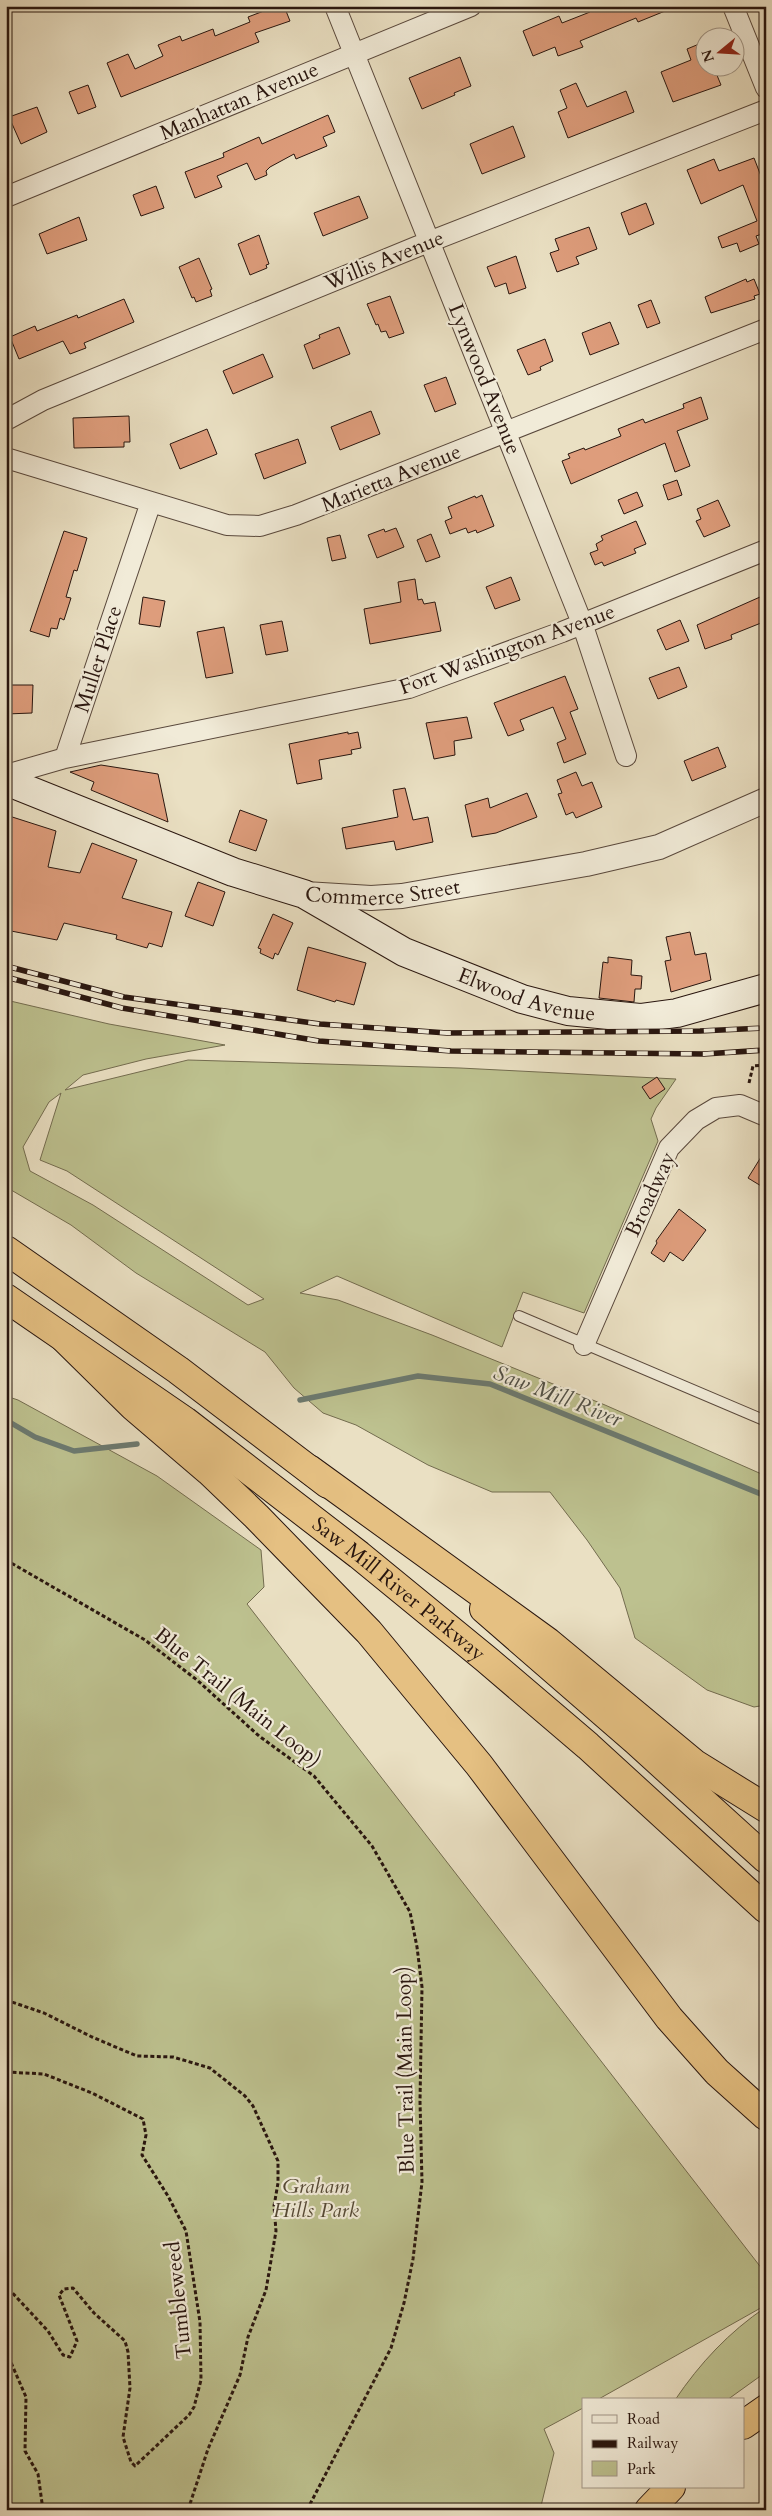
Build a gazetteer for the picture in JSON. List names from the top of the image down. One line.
{"streets":{"highway":["Saw Mill River Parkway"],"main road":["Commerce Street","Elwood Avenue"],"street":["Manhattan Avenue","Willis Avenue","Lynwood Avenue","Marietta Avenue","Fort Washington Avenue","Muller Place","Broadway"],"path":["Blue Trail (Main Loop)","Tumbleweed"]},"crossings":[["Manhattan Avenue","Lynwood Avenue"],["Willis Avenue","Lynwood Avenue"],["Lynwood Avenue","Marietta Avenue"],["Lynwood Avenue","Fort Washington Avenue"],["Marietta Avenue","Muller Place"],["Fort Washington Avenue","Muller Place"],["Commerce Street","Elwood Avenue"]],"water":["Saw Mill River"],"parks":["Graham Hills Park"],"legend":["Road","Railway","Park"],"north":"left"}
